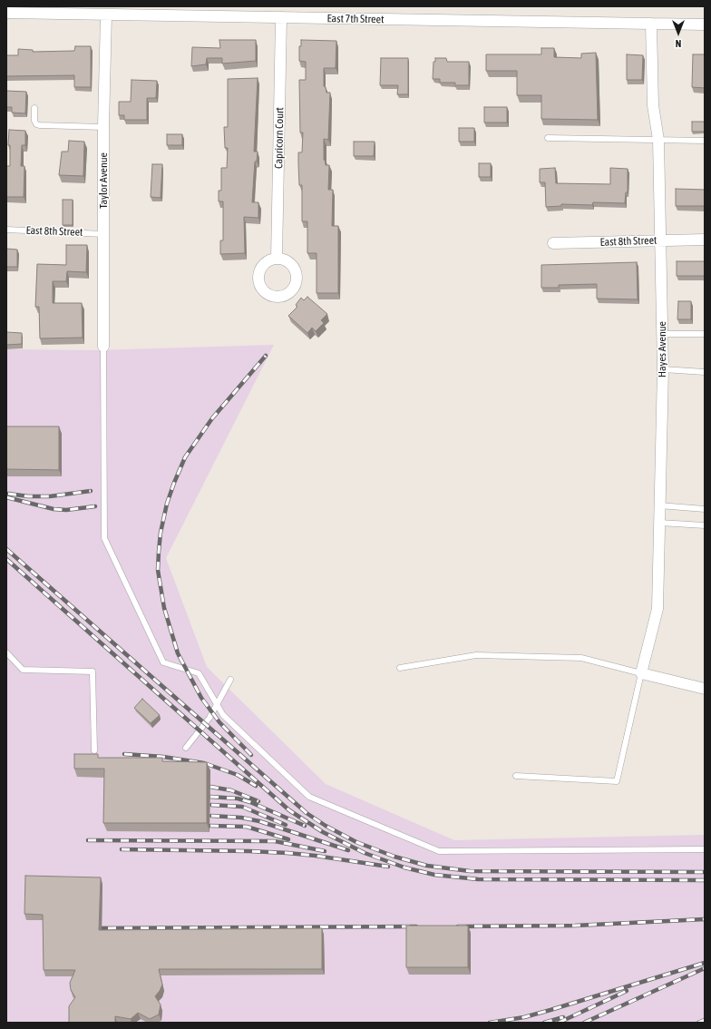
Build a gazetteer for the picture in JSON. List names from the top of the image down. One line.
{"streets":{"street":["East 7th Street","Capricorn Court","Taylor Avenue","East 8th Street","Hayes Avenue"]},"crossings":[["East 7th Street","Capricorn Court"],["East 7th Street","Taylor Avenue"],["East 7th Street","Hayes Avenue"],["Taylor Avenue","East 8th Street"],["East 8th Street","Hayes Avenue"]],"north":"bottom"}
